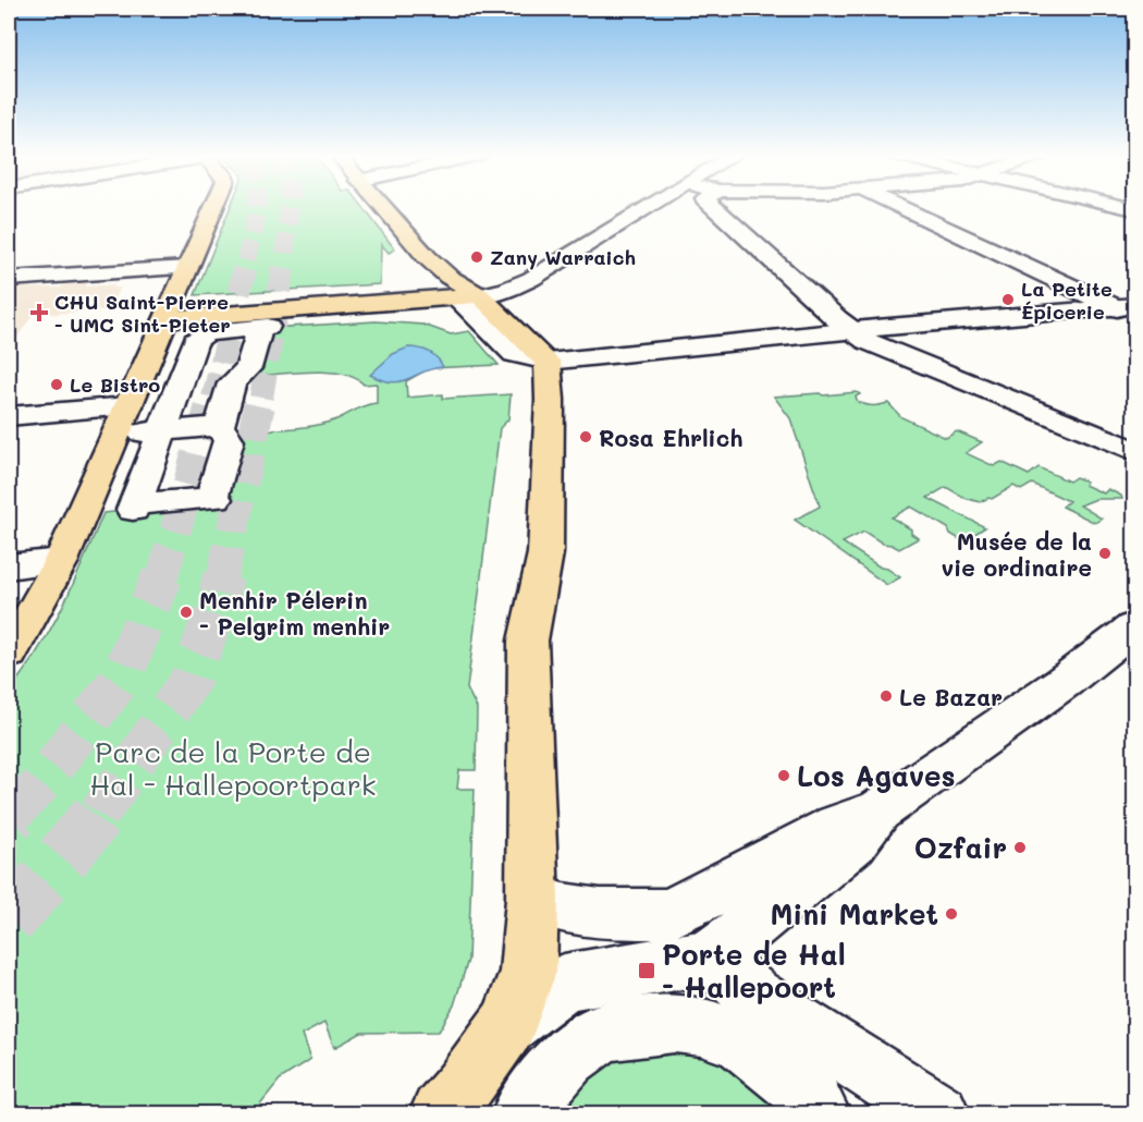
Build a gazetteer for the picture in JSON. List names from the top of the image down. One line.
{"parks":["Parc de la Porte de Hal - Hallepoortpark"],"places":{"other":["Zany Warraich","La Petite Épicerie","Le Bistro","Rosa Ehrlich","Musée de la vie ordinaire","Menhir Pélerin - Pelgrim menhir","Le Bazar","Los Agaves","Ozfair","Mini Market"],"health":["CHU Saint-Pierre - UMC Sint-Pieter"],"transit":["Porte de Hal - Hallepoort"]}}
